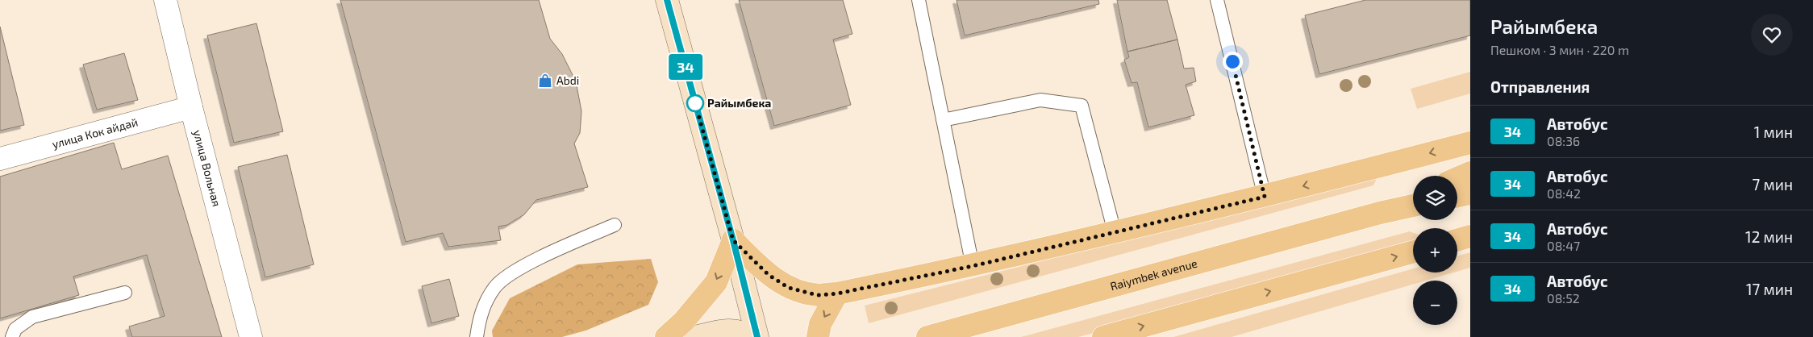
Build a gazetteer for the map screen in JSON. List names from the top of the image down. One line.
{"streets":{"main road":["Raiymbek avenue"],"street":["улица Кок айдай","улица Вольная"]},"crossings":[["улица Кок айдай","улица Вольная"]],"places":{"shop":["Abdi"],"other":["Райымбека"]},"lines":["bus line 34"],"page":{"on_map":"34","heading":[["Райымбека","Пешком · 3 мин · 220 m"],"Отправления"],"list":[{"mark":"34","name":"Автобус","note":"08:36","value":"1 мин"},{"mark":"34","name":"Автобус","note":"08:42","value":"7 мин"},{"mark":"34","name":"Автобус","note":"08:47","value":"12 мин"},{"mark":"34","name":"Автобус","note":"08:52","value":"17 мин"}],"map_buttons":["+","−"]}}
